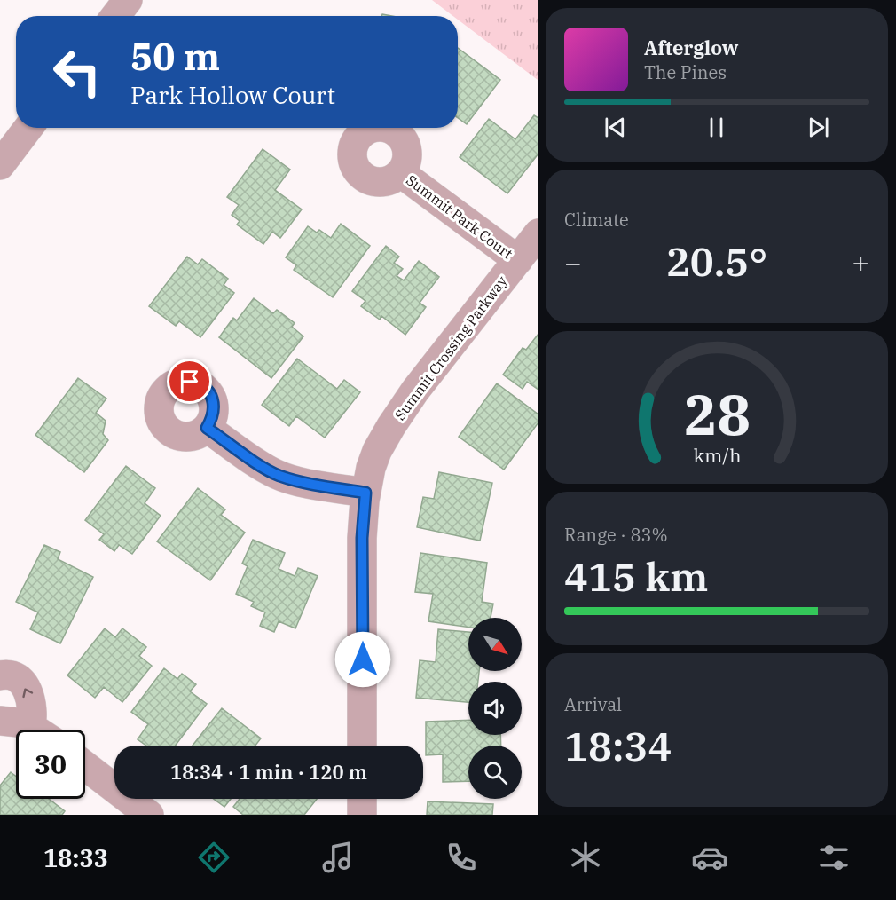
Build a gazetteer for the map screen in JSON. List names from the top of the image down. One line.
{"streets":{"street":["Summit Park Court","Summit Crossing Parkway"]},"crossings":[["Summit Park Court","Summit Crossing Parkway"]],"north":"bottom right","page":{"turn":["50 m","Park Hollow Court"],"song":["Afterglow","The Pines"],"tile":["Climate",["Range · 83%","415 km"],["Arrival","18:34"]],"heat":["−","20.5°","+"],"limit":"30","trip":"18:34 · 1 min · 120 m","tabs":"18:33","gauge":["28","km/h"]}}
